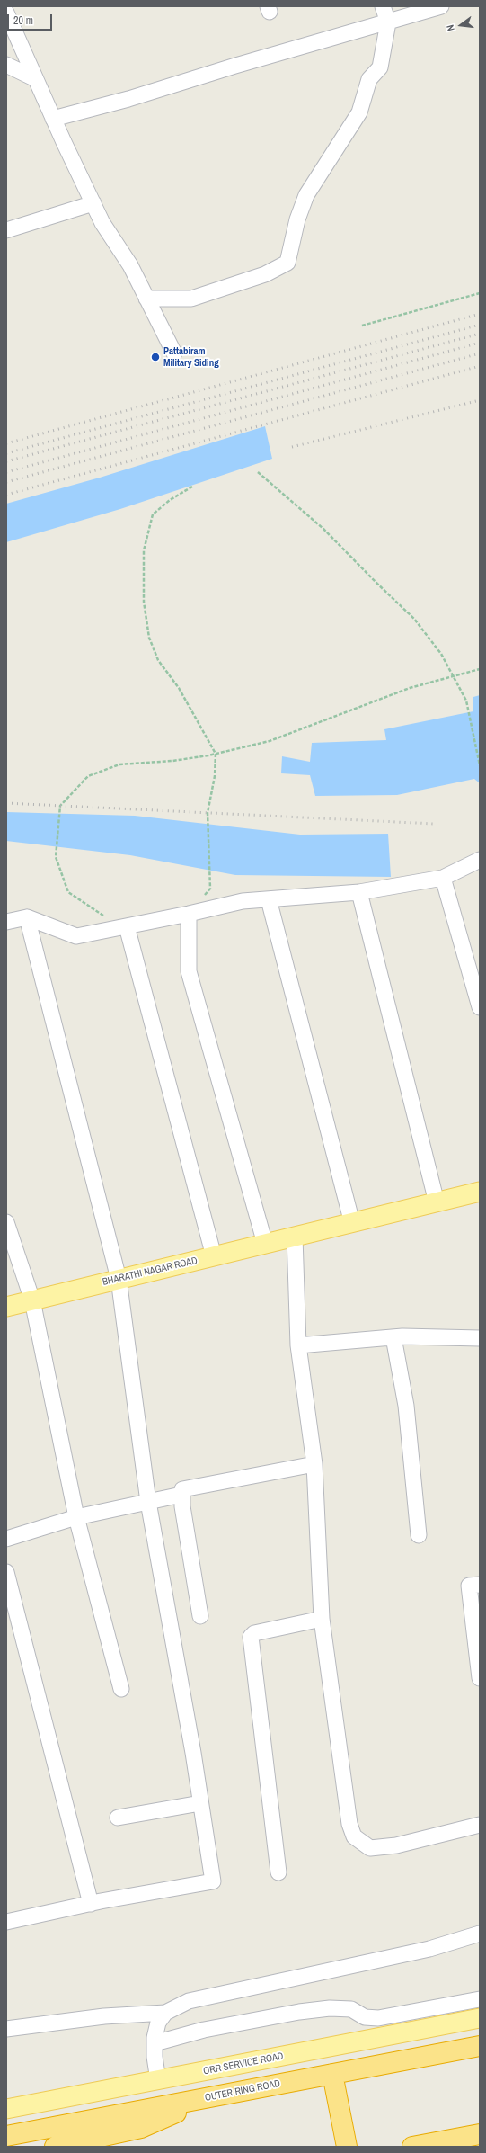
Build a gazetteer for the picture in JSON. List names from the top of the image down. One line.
{"streets":{"highway":["OUTER RING ROAD"],"main road":["BHARATHI NAGAR ROAD","ORR SERVICE ROAD"]},"places":["Pattabiram Military Siding"],"scale_bar":"20 m","north":"left"}
